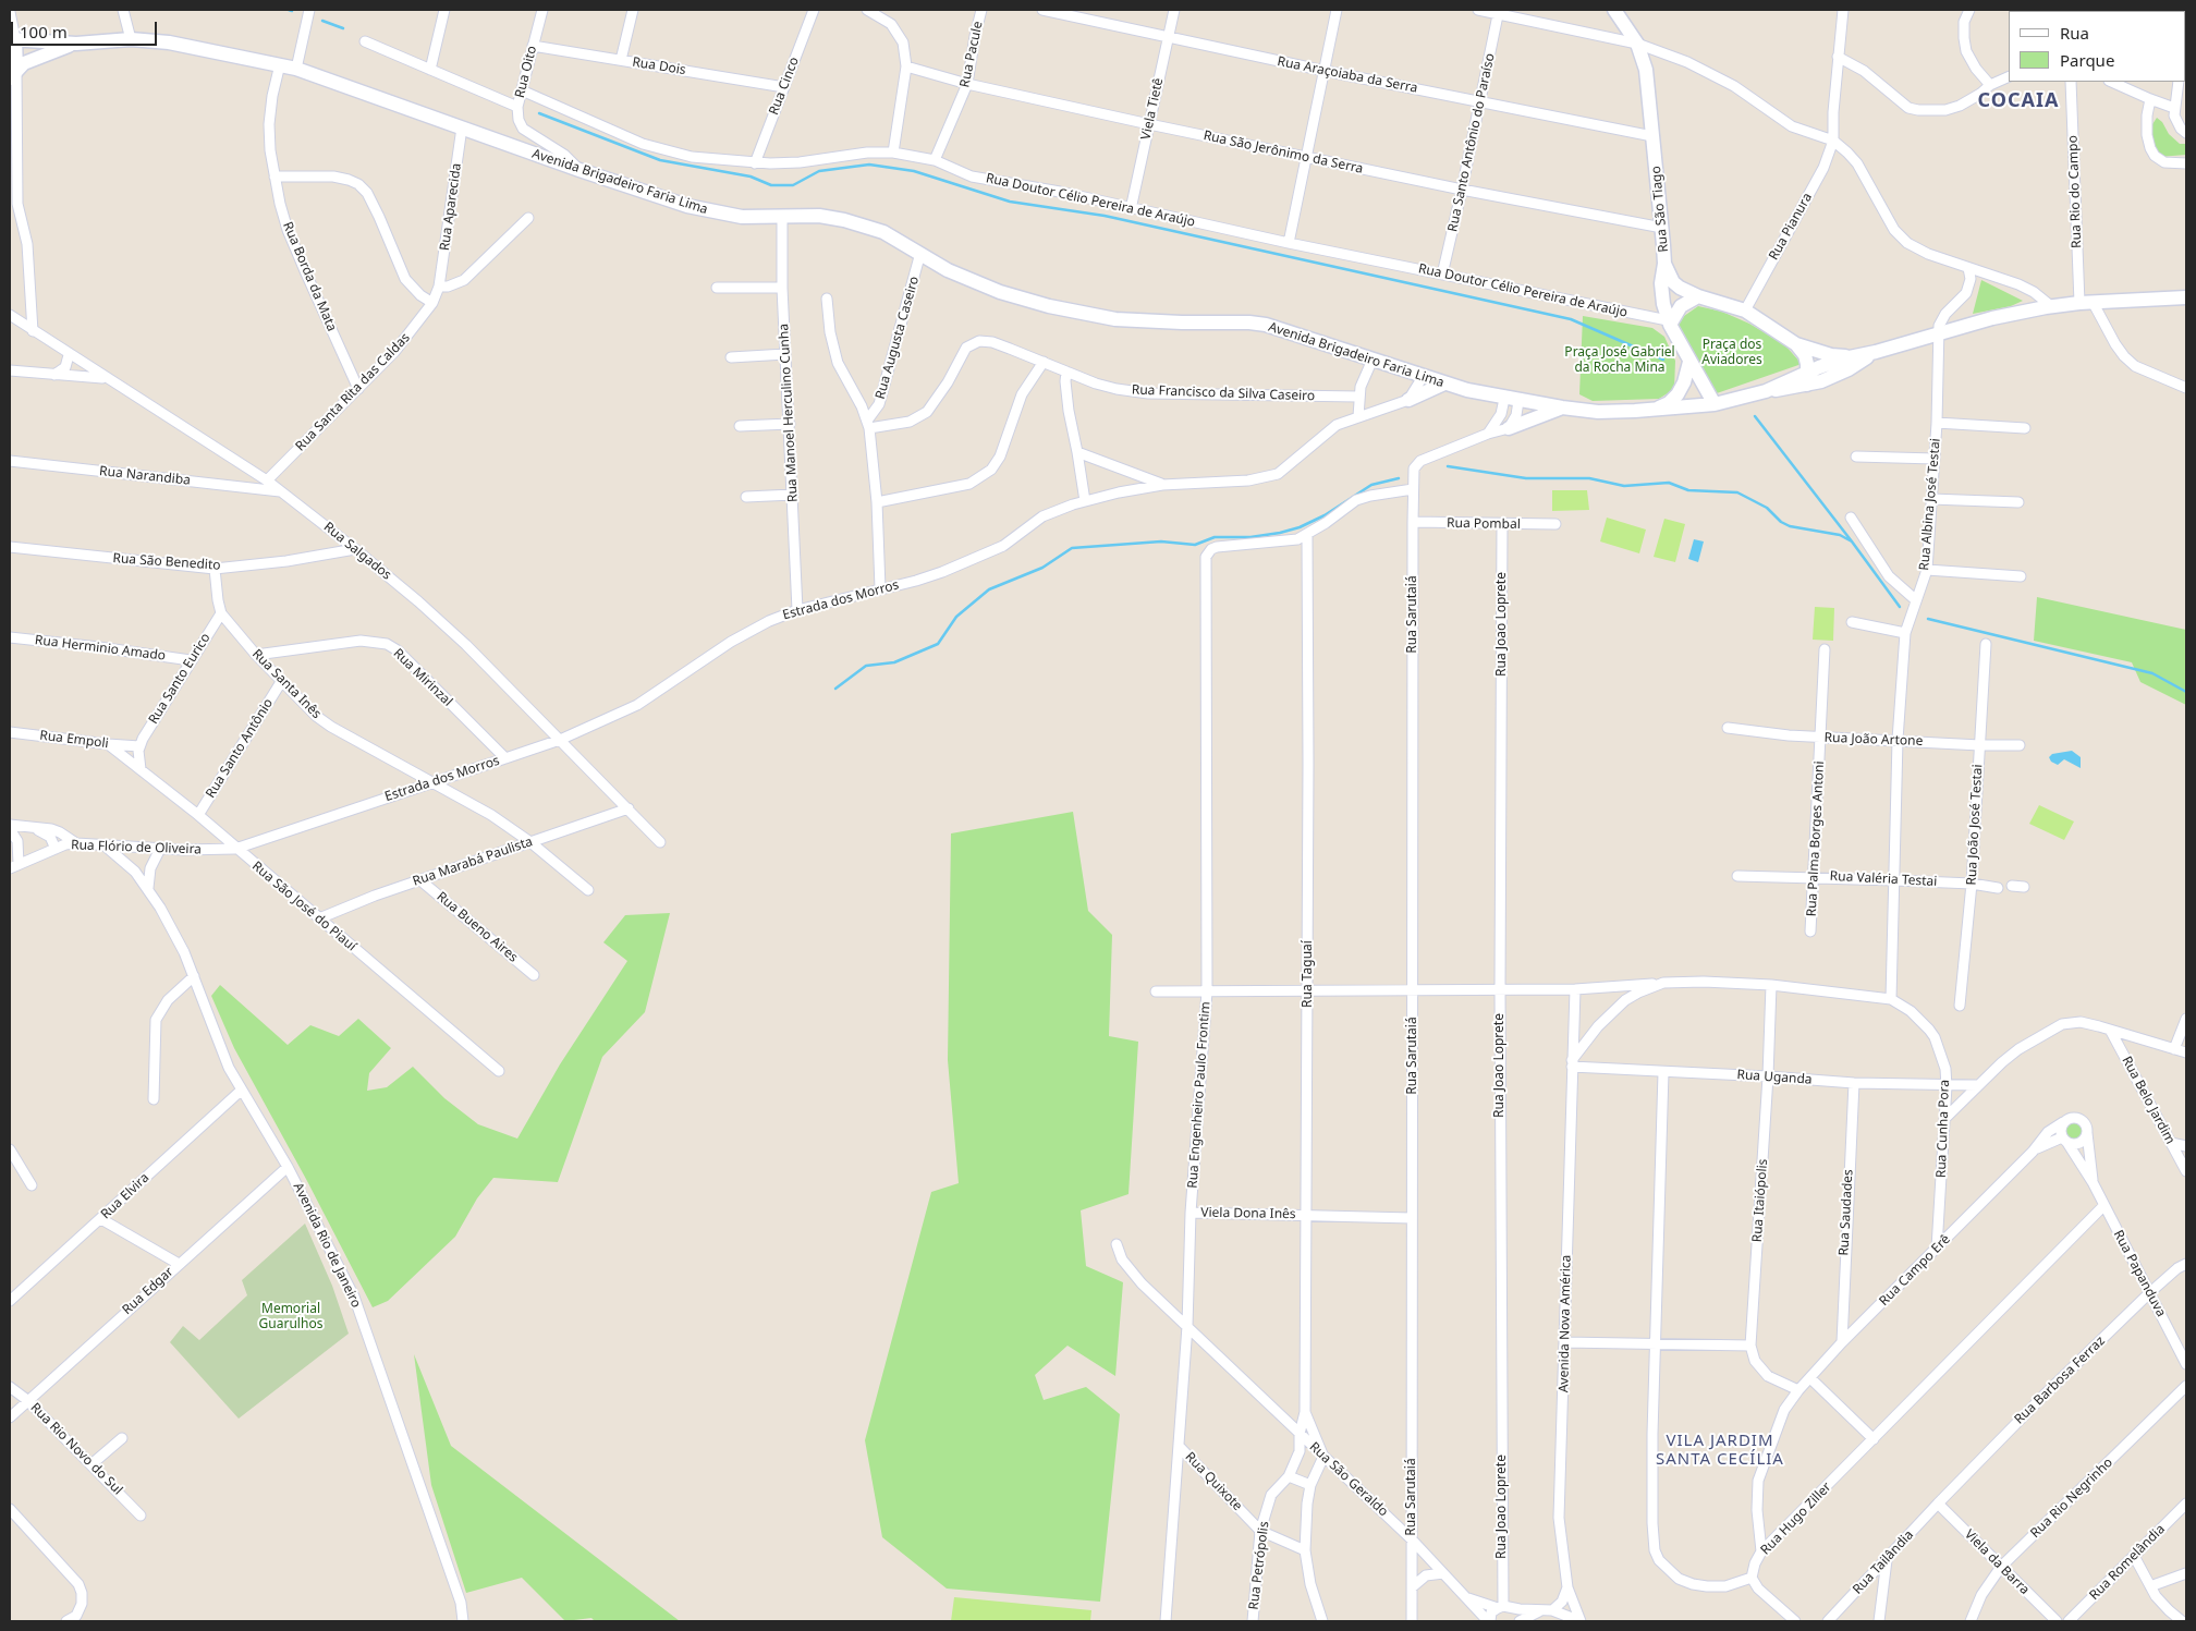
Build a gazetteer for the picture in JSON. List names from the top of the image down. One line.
{"streets":{"main road":["Avenida Brigadeiro Faria Lima","Rua São Tiago"],"street":["Rua Pacule","Rua Dois","Rua Oito","Rua Araçoiaba da Serra","Rua Cinco","Viela Tietê","Rua Santo Antônio do Paraíso","Rua São Jerônimo da Serra","Rua Rio do Campo","Rua Doutor Célio Pereira de Araújo","Rua Aparecida","Rua Pianura","Rua Borda da Mata","Rua Augusta Caseiro","Rua Santa Rita das Caldas","Rua Francisco da Silva Caseiro","Rua Manoel Herculino Cunha","Rua Narandiba","Rua Albina José Testai","Rua Pombal","Rua Salgados","Rua São Benedito","Estrada dos Morros","Rua Sarutaiá","Rua Joao Loprete","Rua Herminio Amado","Rua Mirinzal","Rua Santo Eurico","Rua Santa Inês","Rua Empoli","Rua João Artone","Rua Santo Antônio","Rua João José Testai","Rua Palma Borges Antoni","Rua Flório de Oliveira","Rua Marabá Paulista","Rua Valéria Testai","Rua São José do Piauí","Rua Bueno Aires","Rua Taguaí","Rua Uganda","Rua Engenheiro Paulo Frontim","Rua Belo Jardim","Rua Cunha Pora","Rua Elvira","Rua Itaiópolis","Rua Saudades","Viela Dona Inês","Avenida Rio de Janeiro","Rua Campo Erê","Rua Papanduva","Rua Edgar","Avenida Nova América","Rua Barbosa Ferraz","Rua Rio Novo do Sul","Rua São Geraldo","Rua Quixote","Rua Rio Negrinho","Rua Hugo Ziller","Rua Tailândia","Viela da Barra","Rua Romelândia","Rua Petrópolis"]},"crossings":[["Rua Pacule","Rua São Jerônimo da Serra"],["Rua Pacule","Rua Doutor Célio Pereira de Araújo"],["Rua Dois","Rua Oito"],["Rua Dois","Rua Cinco"],["Rua Oito","Avenida Brigadeiro Faria Lima"],["Rua Oito","Rua Doutor Célio Pereira de Araújo"],["Rua Araçoiaba da Serra","Viela Tietê"],["Rua Araçoiaba da Serra","Rua Santo Antônio do Paraíso"],["Rua Araçoiaba da Serra","Rua São Tiago"],["Rua Cinco","Rua Doutor Célio Pereira de Araújo"],["Viela Tietê","Rua São Jerônimo da Serra"],["Viela Tietê","Rua Doutor Célio Pereira de Araújo"],["Rua Santo Antônio do Paraíso","Rua São Jerônimo da Serra"],["Rua Santo Antônio do Paraíso","Rua Doutor Célio Pereira de Araújo"],["Rua São Jerônimo da Serra","Rua São Tiago"],["Avenida Brigadeiro Faria Lima","Rua Rio do Campo"],["Avenida Brigadeiro Faria Lima","Rua Aparecida"],["Avenida Brigadeiro Faria Lima","Rua São Tiago"],["Avenida Brigadeiro Faria Lima","Rua Borda da Mata"],["Avenida Brigadeiro Faria Lima","Rua Augusta Caseiro"],["Avenida Brigadeiro Faria Lima","Rua Manoel Herculino Cunha"],["Avenida Brigadeiro Faria Lima","Rua Albina José Testai"],["Rua Doutor Célio Pereira de Araújo","Rua São Tiago"],["Rua Aparecida","Rua Santa Rita das Caldas"],["Rua Borda da Mata","Rua Santa Rita das Caldas"],["Rua Augusta Caseiro","Rua Francisco da Silva Caseiro"],["Rua Santa Rita das Caldas","Rua Salgados"],["Rua Manoel Herculino Cunha","Estrada dos Morros"],["Rua Narandiba","Rua Salgados"],["Rua Albina José Testai","Rua João Artone"],["Rua Albina José Testai","Rua Valéria Testai"],["Rua Albina José Testai","Rua Cunha Pora"],["Rua Pombal","Rua Sarutaiá"],["Rua Pombal","Rua Joao Loprete"],["Rua Salgados","Rua São Benedito"],["Rua Salgados","Estrada dos Morros"],["Rua Salgados","Rua Marabá Paulista"],["Estrada dos Morros","Rua Mirinzal"],["Estrada dos Morros","Rua Santa Inês"],["Estrada dos Morros","Rua Flório de Oliveira"],["Estrada dos Morros","Rua São José do Piauí"],["Rua Sarutaiá","Viela Dona Inês"],["Rua Sarutaiá","Rua São Geraldo"],["Rua Herminio Amado","Rua Santo Eurico"],["Rua Mirinzal","Rua Santa Inês"],["Rua Santo Eurico","Rua Santa Inês"],["Rua Santo Eurico","Rua Empoli"],["Rua Santa Inês","Rua Santo Antônio"],["Rua Santa Inês","Rua Marabá Paulista"],["Rua Empoli","Rua São José do Piauí"],["Rua João Artone","Rua João José Testai"],["Rua João Artone","Rua Palma Borges Antoni"],["Rua Santo Antônio","Rua São José do Piauí"],["Rua João José Testai","Rua Valéria Testai"],["Rua Palma Borges Antoni","Rua Valéria Testai"],["Rua Flório de Oliveira","Rua São José do Piauí"],["Rua Flório de Oliveira","Avenida Rio de Janeiro"],["Rua Marabá Paulista","Rua São José do Piauí"],["Rua Marabá Paulista","Rua Bueno Aires"],["Rua Taguaí","Rua Engenheiro Paulo Frontim"],["Rua Taguaí","Viela Dona Inês"],["Rua Taguaí","Rua São Geraldo"],["Rua Uganda","Rua Cunha Pora"],["Rua Uganda","Rua Itaiópolis"],["Rua Uganda","Rua Saudades"],["Rua Uganda","Avenida Nova América"],["Rua Engenheiro Paulo Frontim","Viela Dona Inês"],["Rua Engenheiro Paulo Frontim","Rua São Geraldo"],["Rua Engenheiro Paulo Frontim","Rua Quixote"],["Rua Cunha Pora","Rua Campo Erê"],["Rua Elvira","Avenida Rio de Janeiro"],["Rua Saudades","Rua Campo Erê"],["Avenida Rio de Janeiro","Rua Edgar"],["Rua Campo Erê","Rua Papanduva"],["Rua Campo Erê","Rua Hugo Ziller"],["Rua Papanduva","Rua Barbosa Ferraz"],["Rua Papanduva","Rua Hugo Ziller"],["Rua Edgar","Rua Rio Novo do Sul"],["Rua Barbosa Ferraz","Rua Tailândia"],["Rua Barbosa Ferraz","Viela da Barra"],["Rua São Geraldo","Rua Petrópolis"],["Rua Quixote","Rua Petrópolis"],["Rua Rio Negrinho","Viela da Barra"],["Rua Tailândia","Viela da Barra"]],"districts":["COCAIA","VILA JARDIM SANTA CECÍLIA"],"parks":["Praça dos Aviadores","Praça José Gabriel da Rocha Mina","Memorial Guarulhos"],"legend":["Rua","Parque"],"scale_bar":"100 m"}
